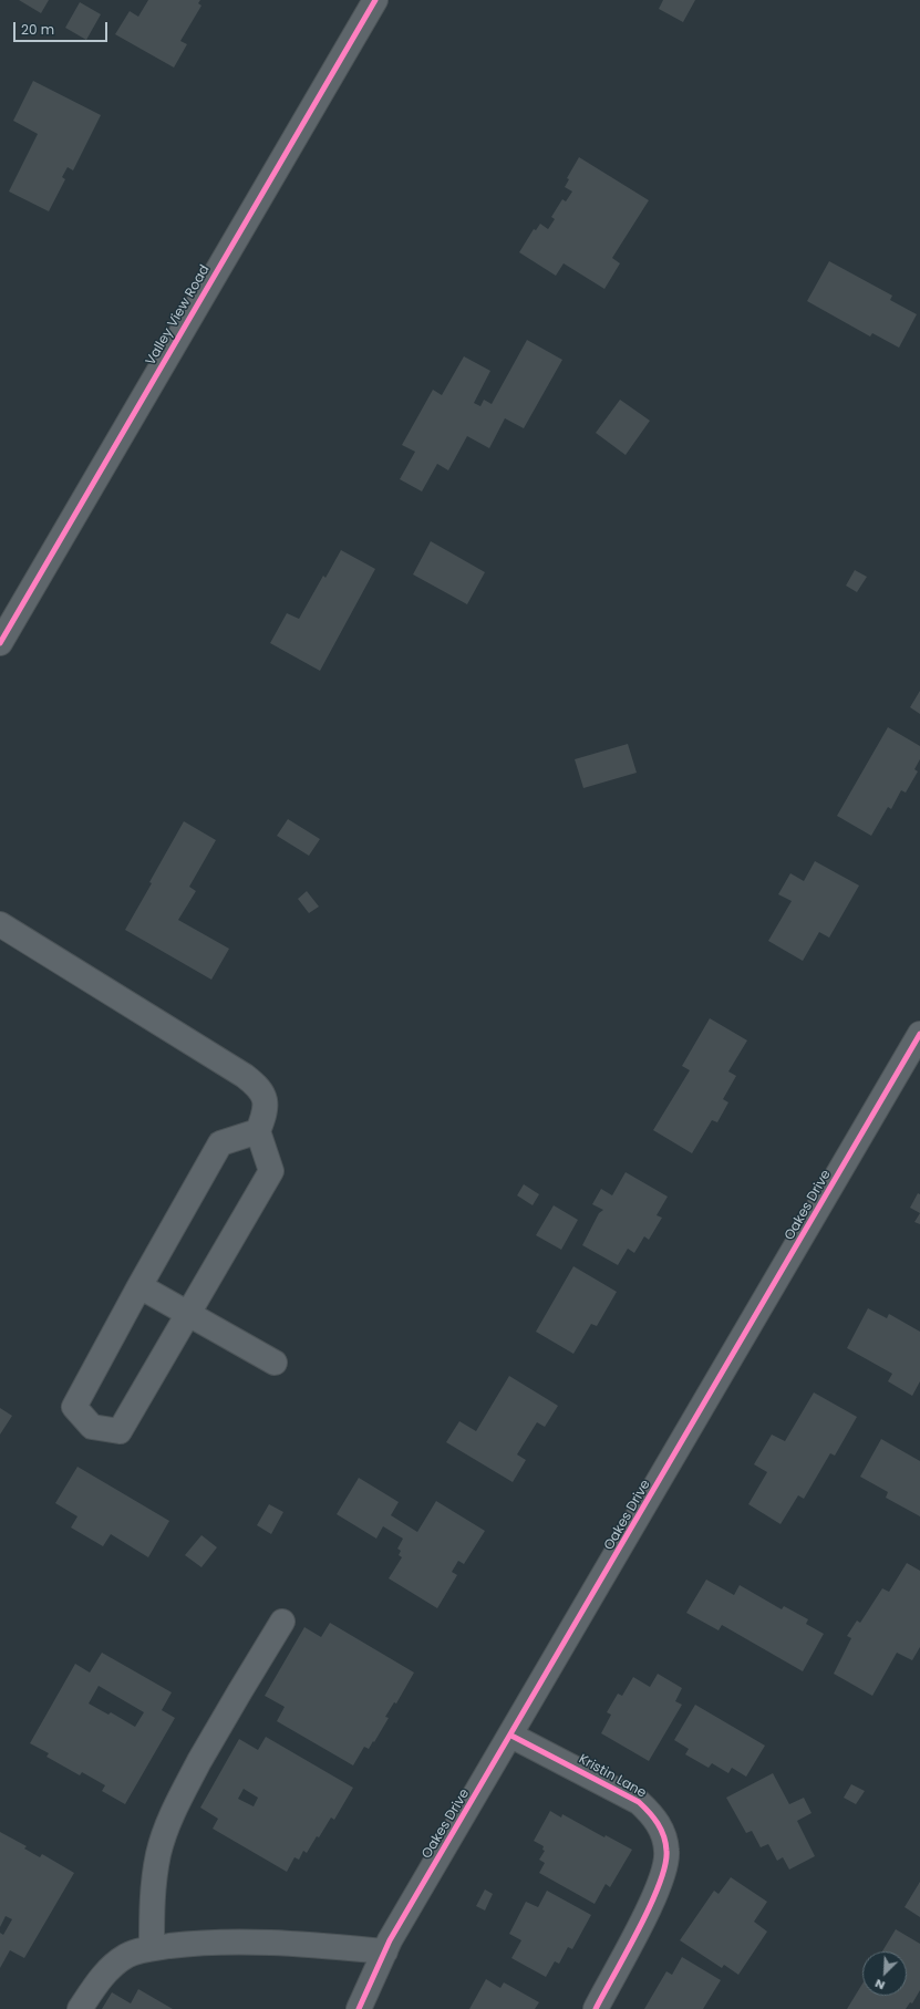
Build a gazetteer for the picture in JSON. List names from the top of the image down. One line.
{"streets":{"street":["Valley View Road","Oakes Drive","Kristin Lane"]},"crossings":[["Oakes Drive","Kristin Lane"]],"scale_bar":"20 m","north":"bottom left"}
